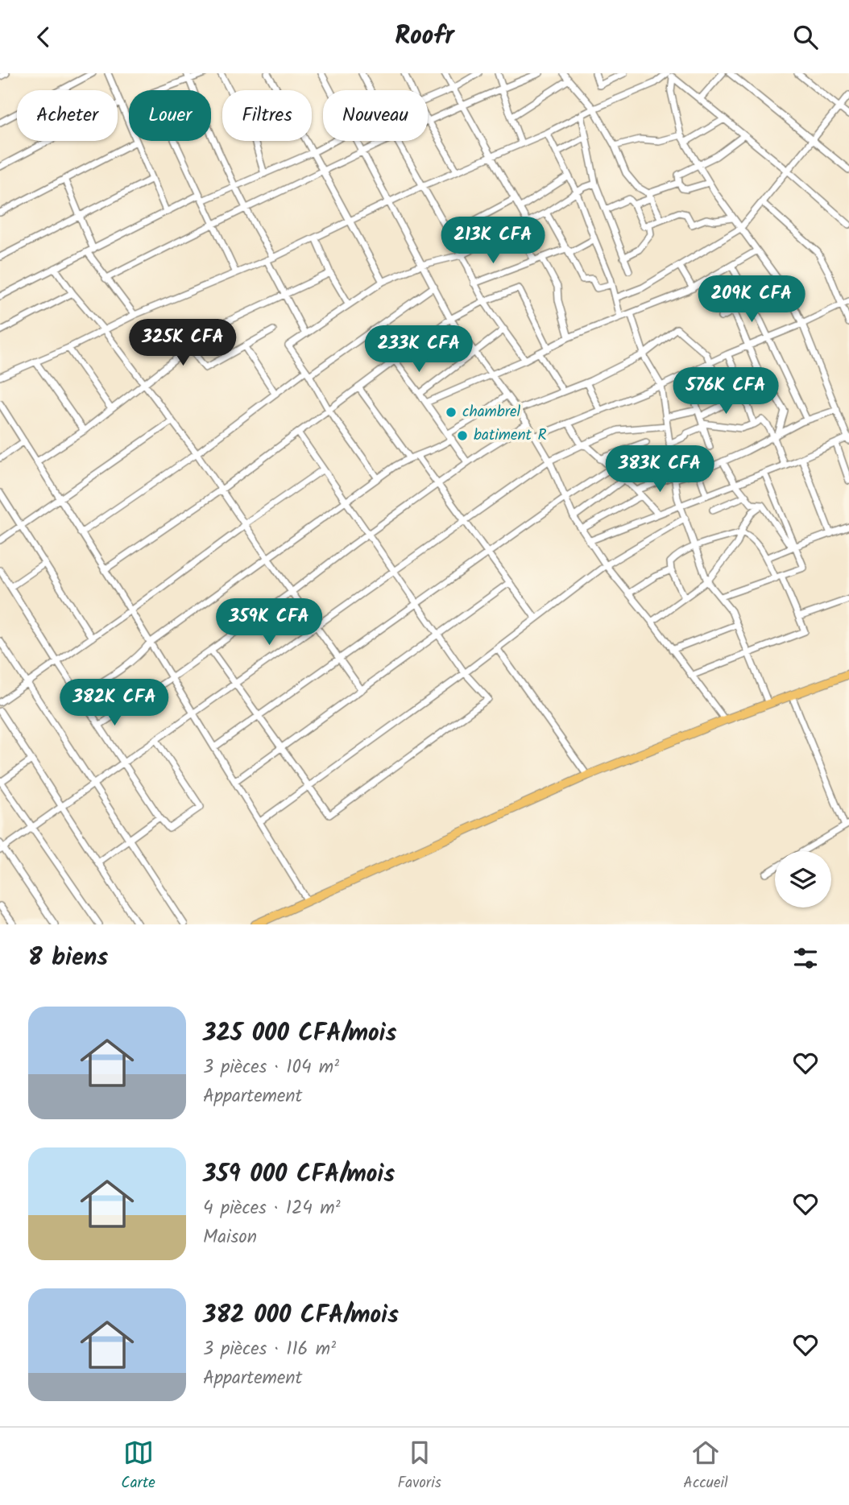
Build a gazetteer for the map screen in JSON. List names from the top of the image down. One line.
{"places":["chambrel","batiment R"],"page":{"header":"Roofr","chip":["Acheter","Louer","Filtres","Nouveau"],"price":["213K CFA","209K CFA","325K CFA","233K CFA","576K CFA","383K CFA","359K CFA","382K CFA"],"heading":"8 biens","list":[{"name":"325 000 CFA/mois","note":"3 pièces · 104 m² · Appartement"},{"name":"359 000 CFA/mois","note":"4 pièces · 124 m² · Maison"},{"name":"382 000 CFA/mois","note":"3 pièces · 116 m² · Appartement"}],"tabs":["Carte","Favoris","Accueil"]}}
